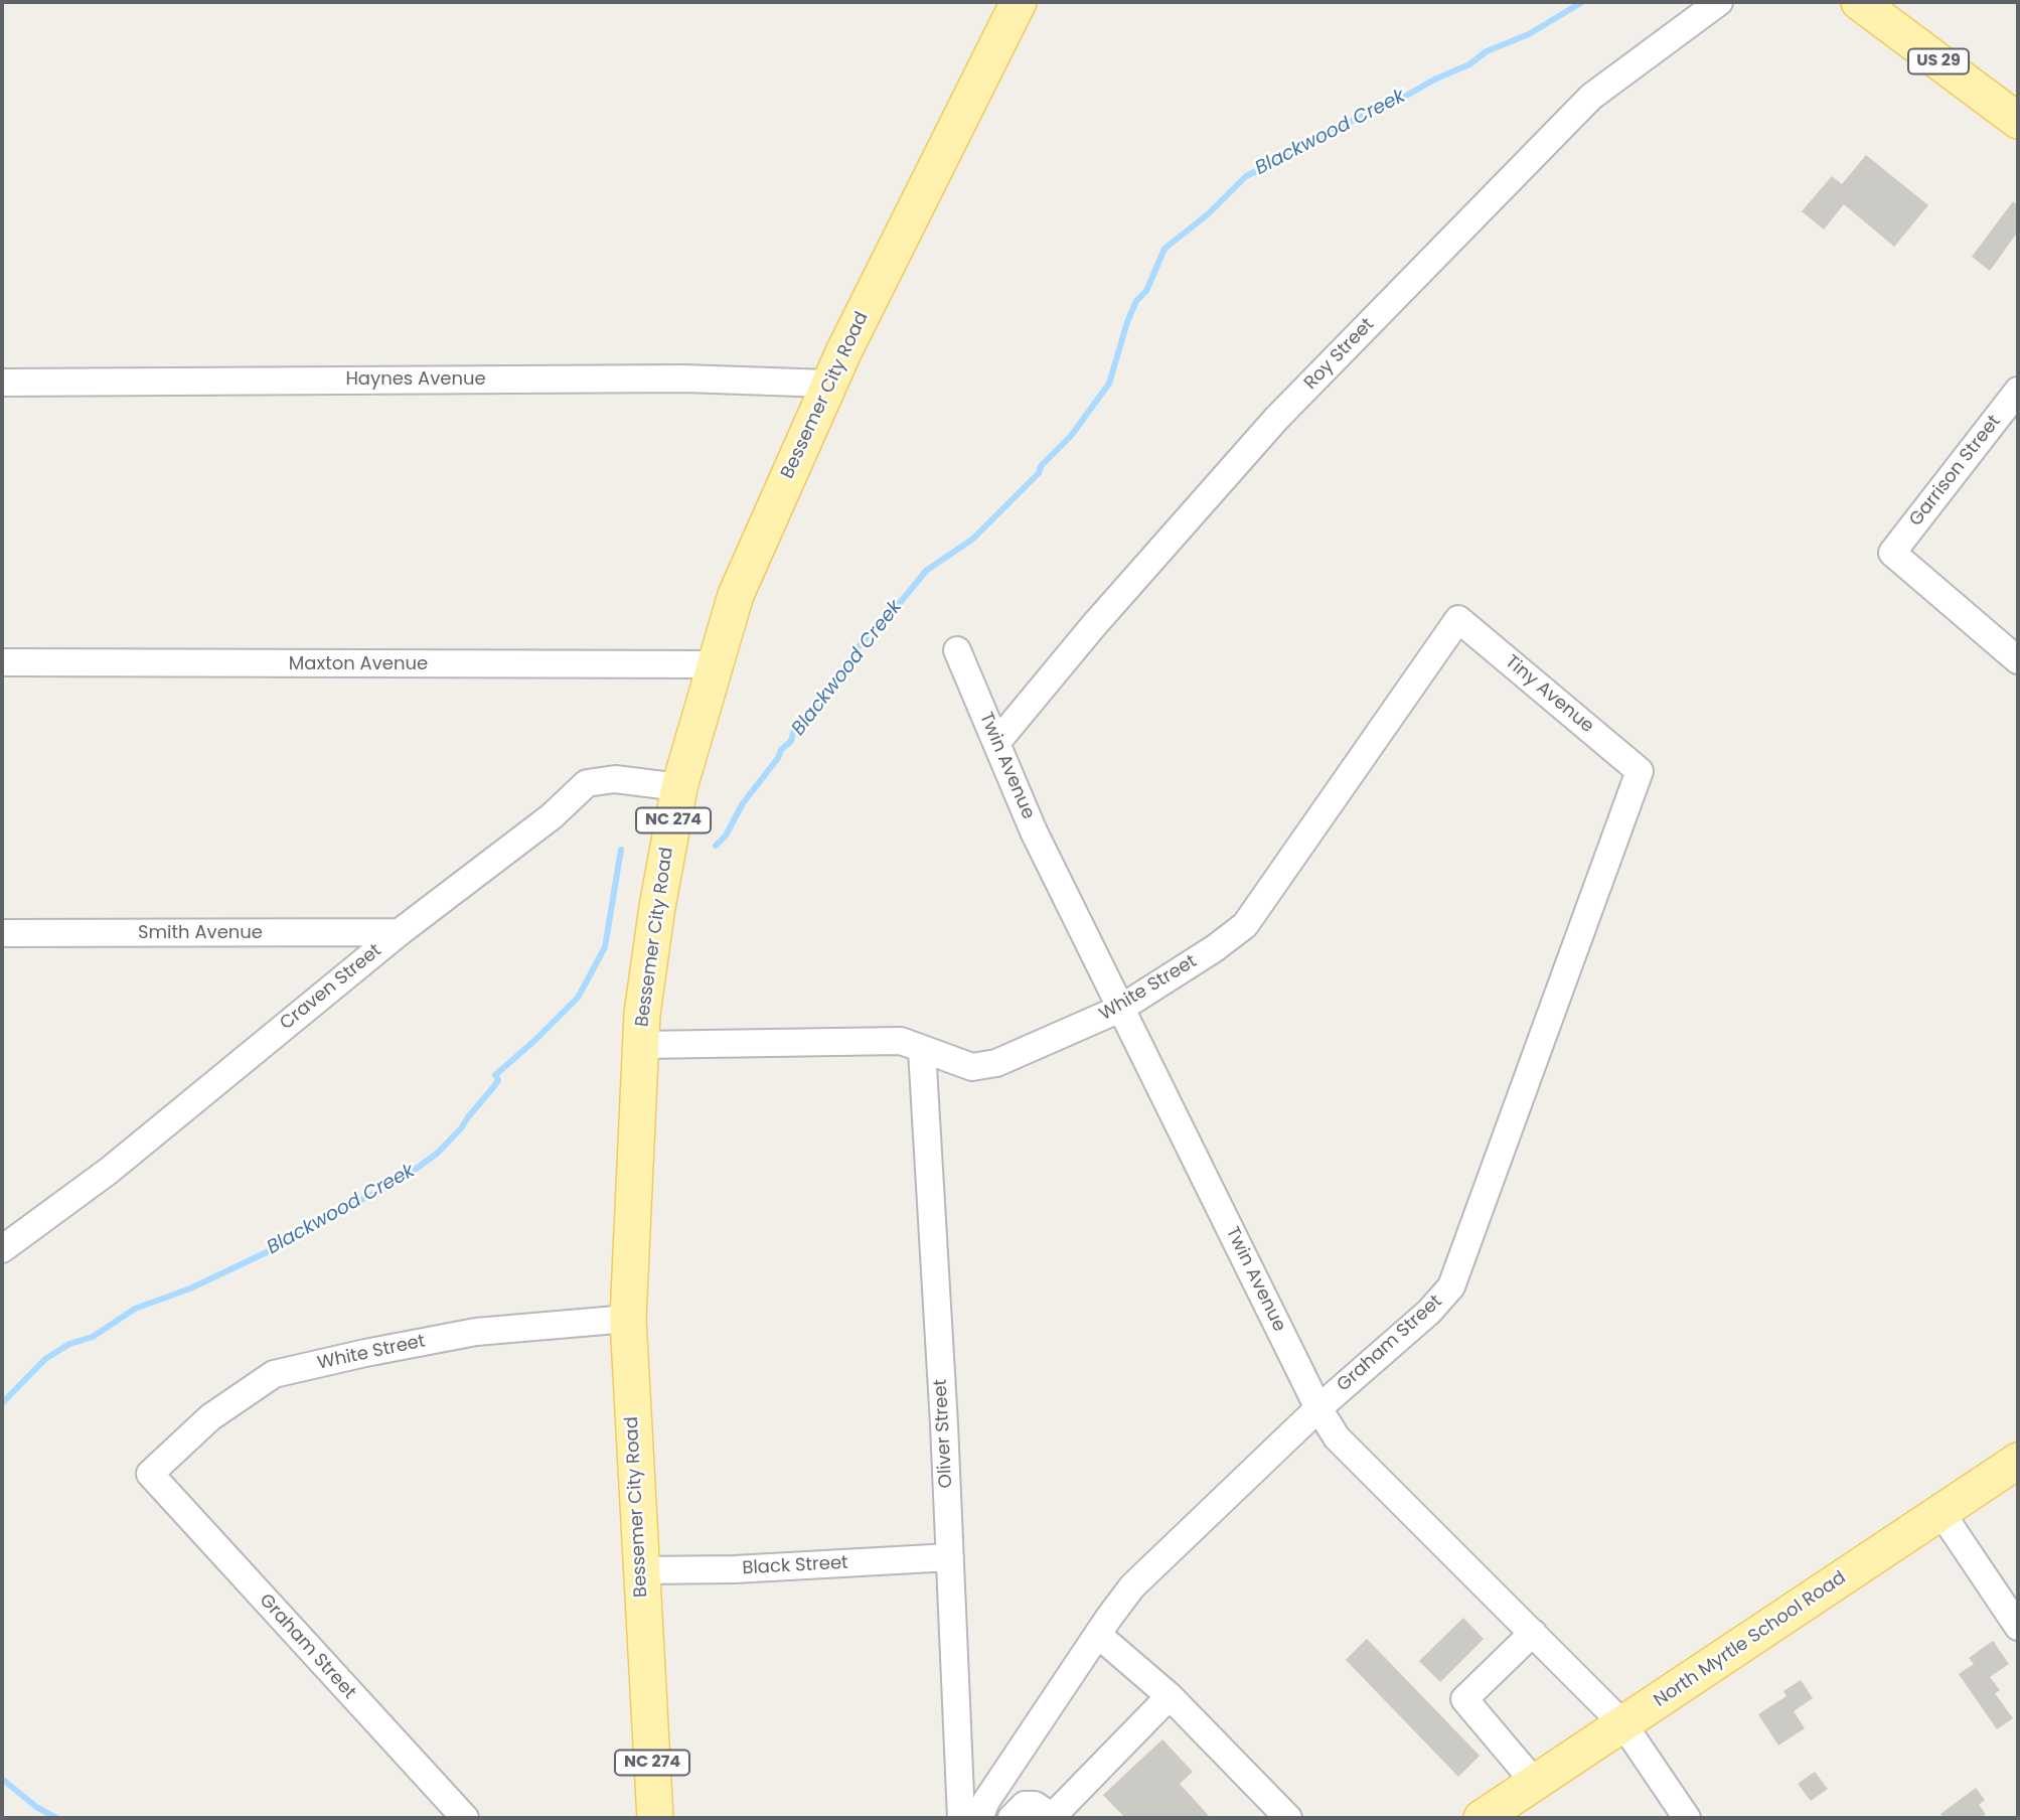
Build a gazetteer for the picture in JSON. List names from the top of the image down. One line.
{"streets":{"main road":["US 29","Bessemer City Road","NC 274","North Myrtle School Road"],"street":["Roy Street","Haynes Avenue","Garrison Street","Maxton Avenue","Tiny Avenue","Twin Avenue","Smith Avenue","Craven Street","White Street","Graham Street","Oliver Street","Black Street"]},"crossings":[["Roy Street","Twin Avenue"],["Haynes Avenue","Bessemer City Road"],["Bessemer City Road","Maxton Avenue"],["Bessemer City Road","Craven Street"],["Bessemer City Road","White Street"],["Bessemer City Road","Black Street"],["Tiny Avenue","White Street"],["Tiny Avenue","Graham Street"],["Twin Avenue","White Street"],["Twin Avenue","Graham Street"],["Twin Avenue","North Myrtle School Road"],["Smith Avenue","Craven Street"],["White Street","Graham Street"],["White Street","Oliver Street"],["Oliver Street","Black Street"]],"water":["Blackwood Creek"]}
